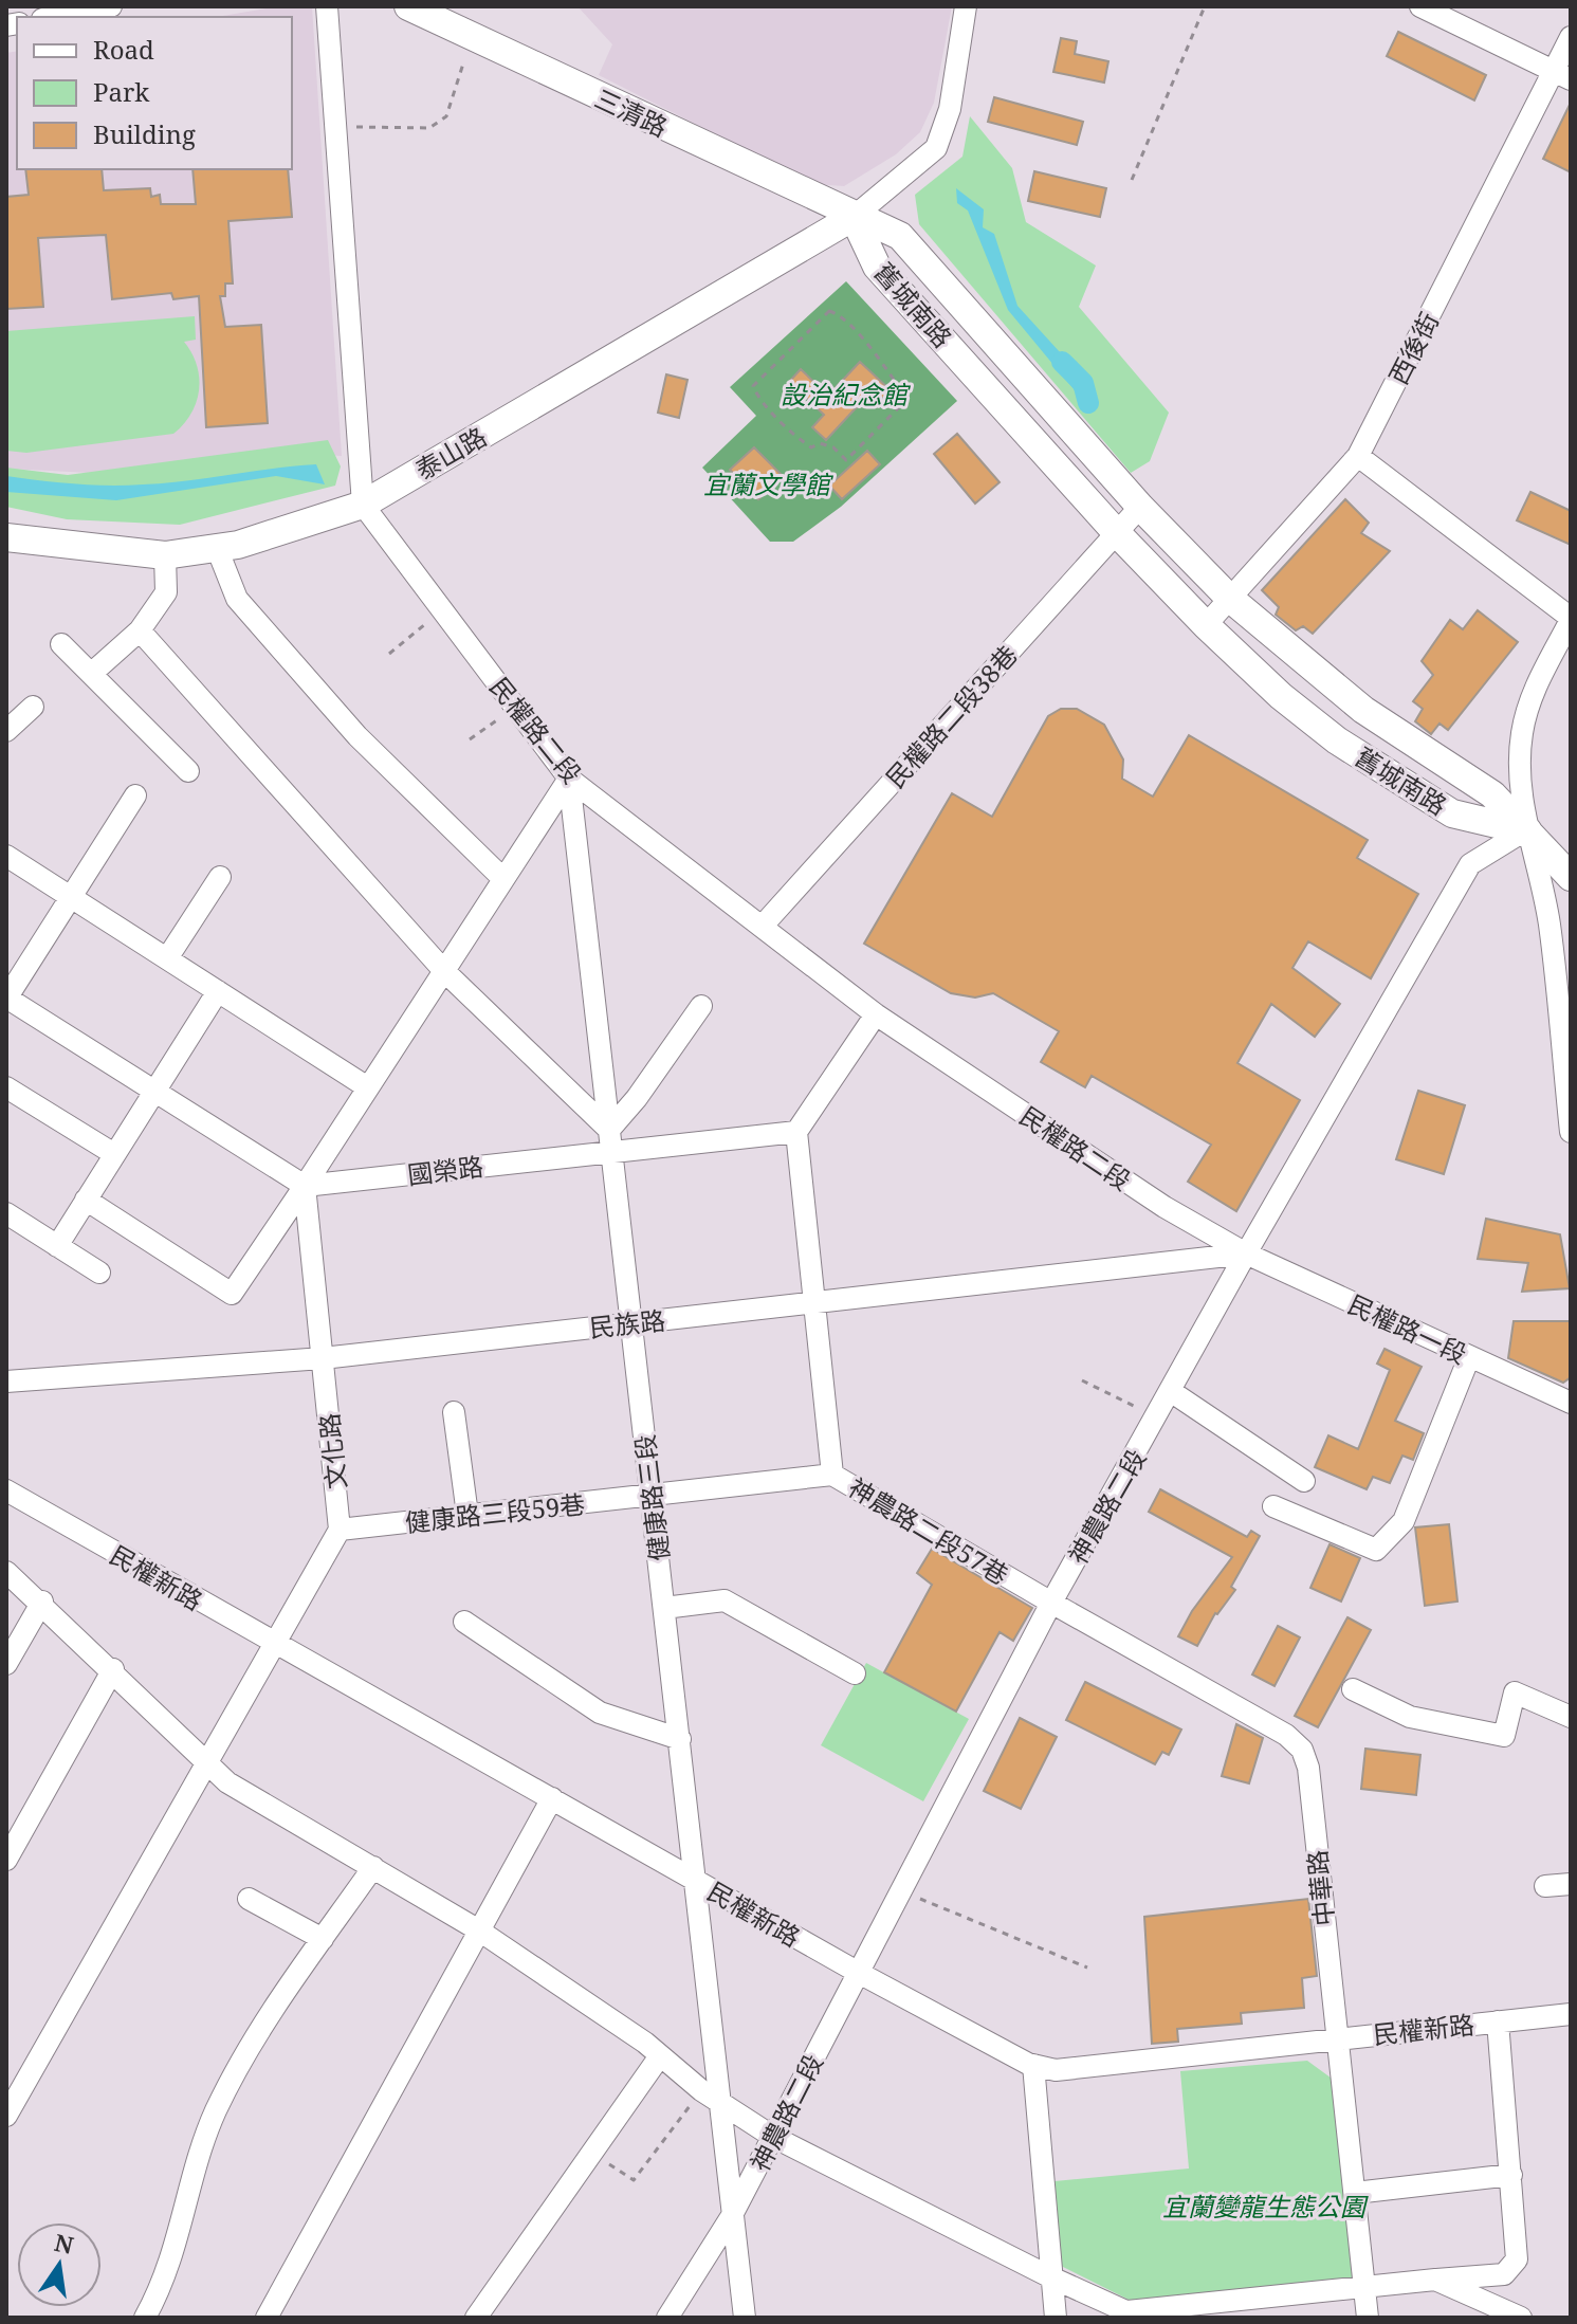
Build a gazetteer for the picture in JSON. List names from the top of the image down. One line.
{"streets":{"main road":["三清路","舊城南路","泰山路"],"street":["西後街","民權路二段38巷","民權路二段","國榮路","民族路","民權路一段","文化路","健康路三段","神農路二段","健康路三段59巷","神農路二段57巷","民權新路","中華路"]},"crossings":[["三清路","舊城南路"],["三清路","泰山路"],["舊城南路","西後街"],["舊城南路","泰山路"],["舊城南路","民權路二段38巷"],["舊城南路","神農路二段"],["泰山路","民權路二段"],["民權路二段38巷","民權路二段"],["民權路二段","民族路"],["民權路二段","民權路一段"],["民權路二段","健康路三段"],["民權路二段","神農路二段"],["國榮路","文化路"],["國榮路","健康路三段"],["民族路","民權路一段"],["民族路","文化路"],["民族路","健康路三段"],["民族路","神農路二段"],["民權路一段","神農路二段"],["文化路","健康路三段59巷"],["健康路三段","神農路二段"],["健康路三段","健康路三段59巷"],["健康路三段","神農路二段57巷"],["健康路三段","民權新路"],["神農路二段","神農路二段57巷"],["神農路二段","民權新路"],["神農路二段","中華路"],["健康路三段59巷","神農路二段57巷"],["神農路二段57巷","中華路"],["民權新路","中華路"]],"parks":["設治紀念館","宜蘭文學館","宜蘭變龍生態公園"],"legend":["Road","Park","Building"],"north":"top"}
